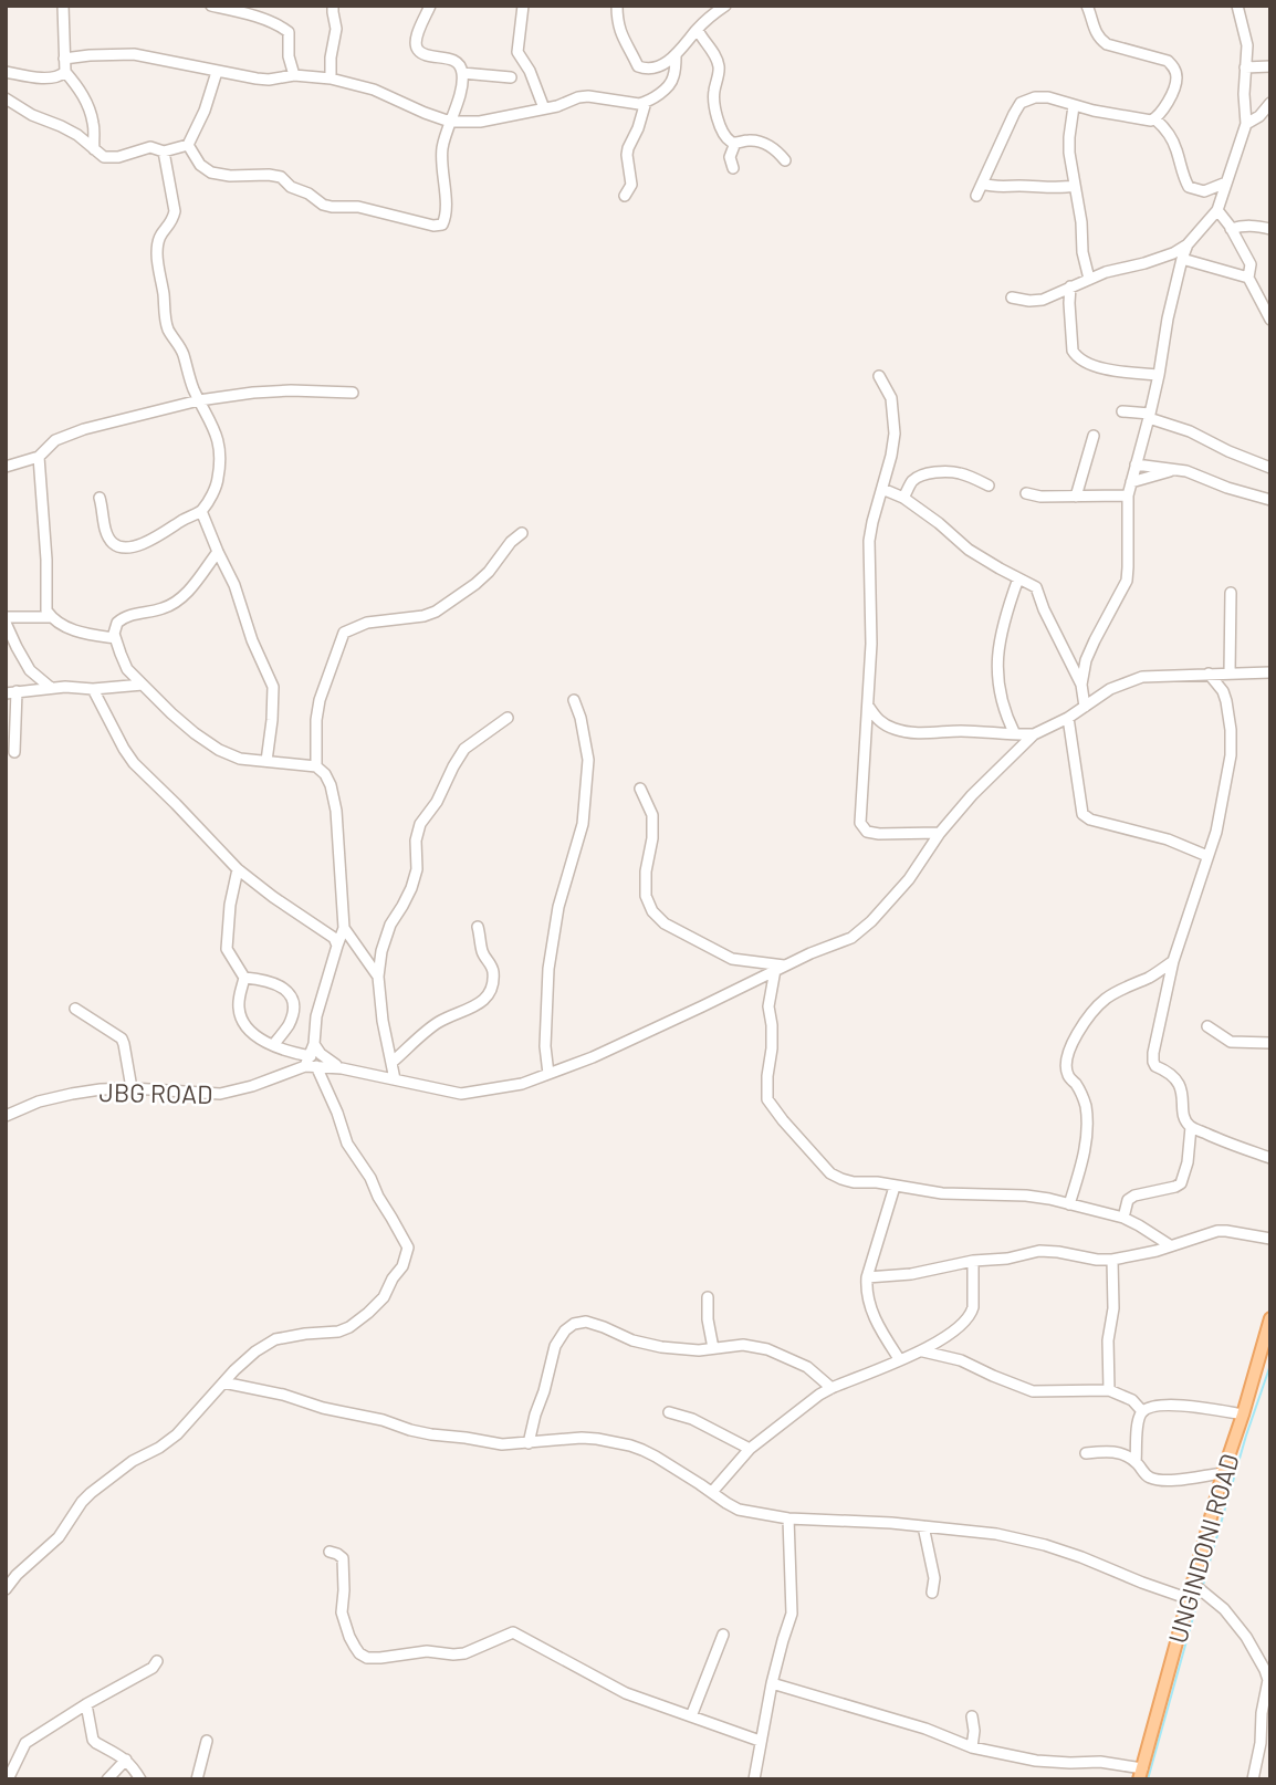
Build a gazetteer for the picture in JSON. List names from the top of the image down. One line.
{"streets":{"main road":["UNGINDONI ROAD"],"street":["JBG ROAD"]}}
